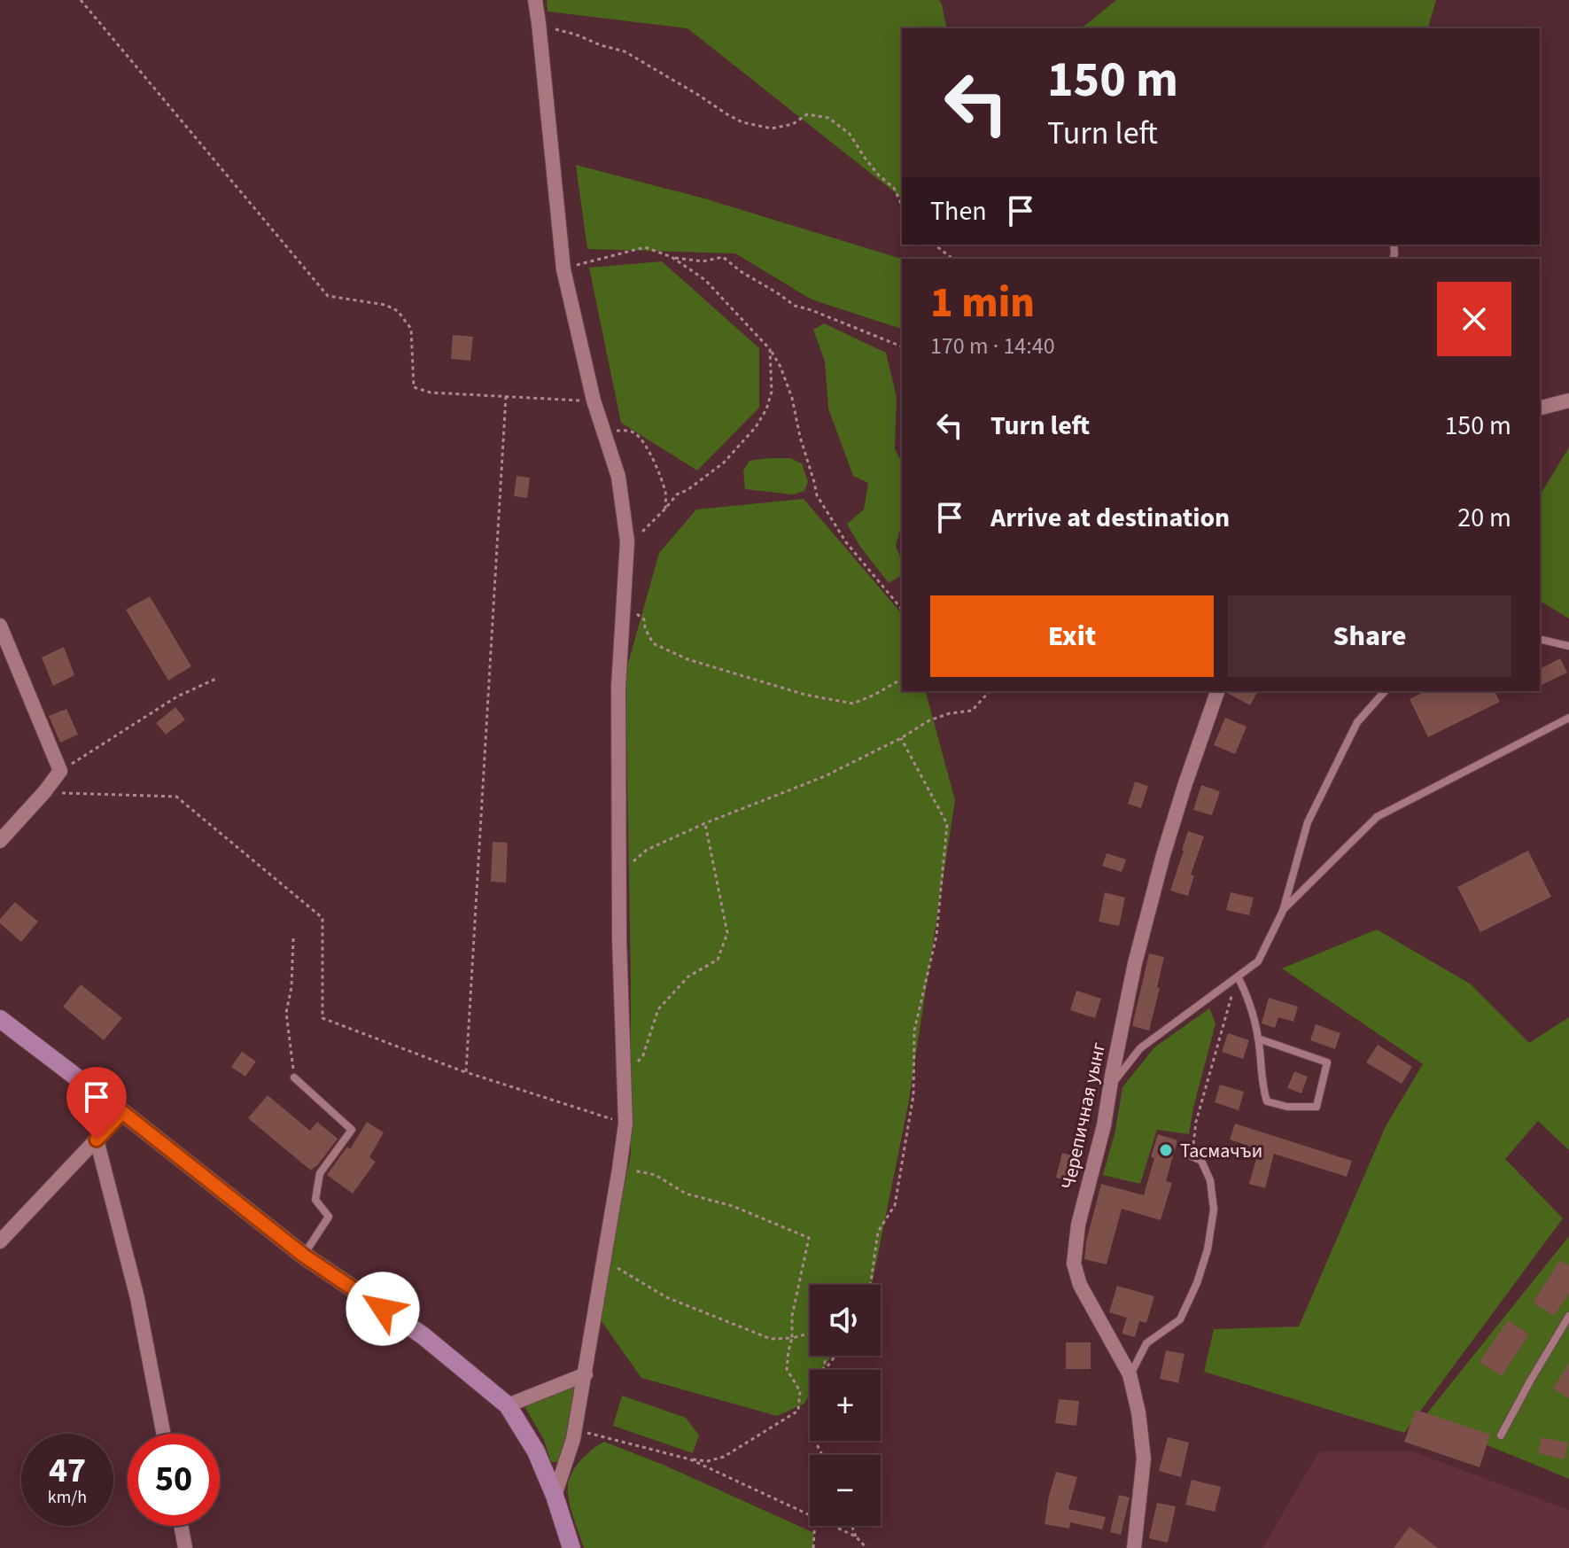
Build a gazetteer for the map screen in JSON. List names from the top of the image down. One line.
{"streets":{"street":["Черепичная уынг"]},"places":["Тасмачъи"],"page":{"turn":["150 m","Turn left"],"then":"Then","heading":["1 min","170 m · 14:40"],"list":[{"name":"Turn left","value":"150 m"},{"name":"Arrive at destination","value":"20 m"}],"buttons":["Exit","Share"],"map_buttons":["+","−"],"speed":"47 km/h","limit":"50"}}
